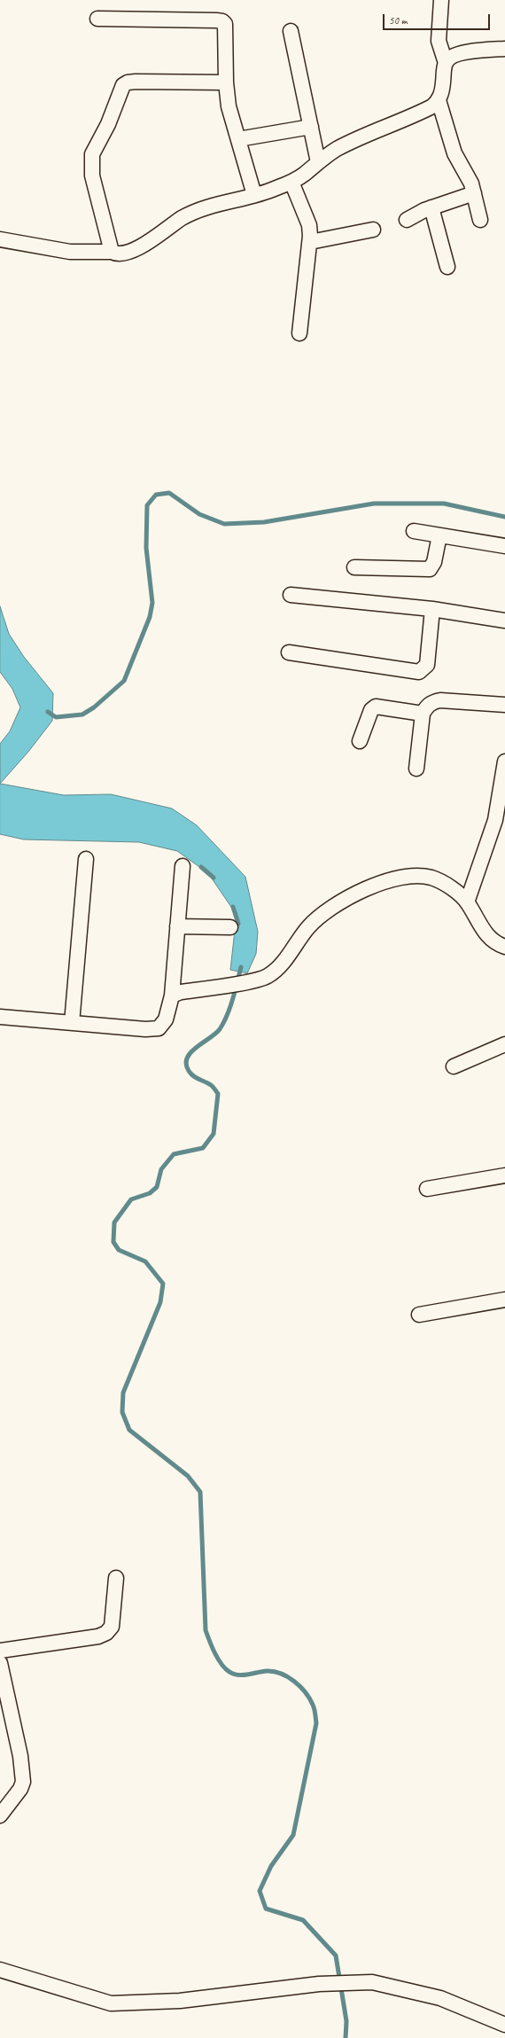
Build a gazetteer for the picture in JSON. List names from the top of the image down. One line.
{"scale_bar":"50 m"}
